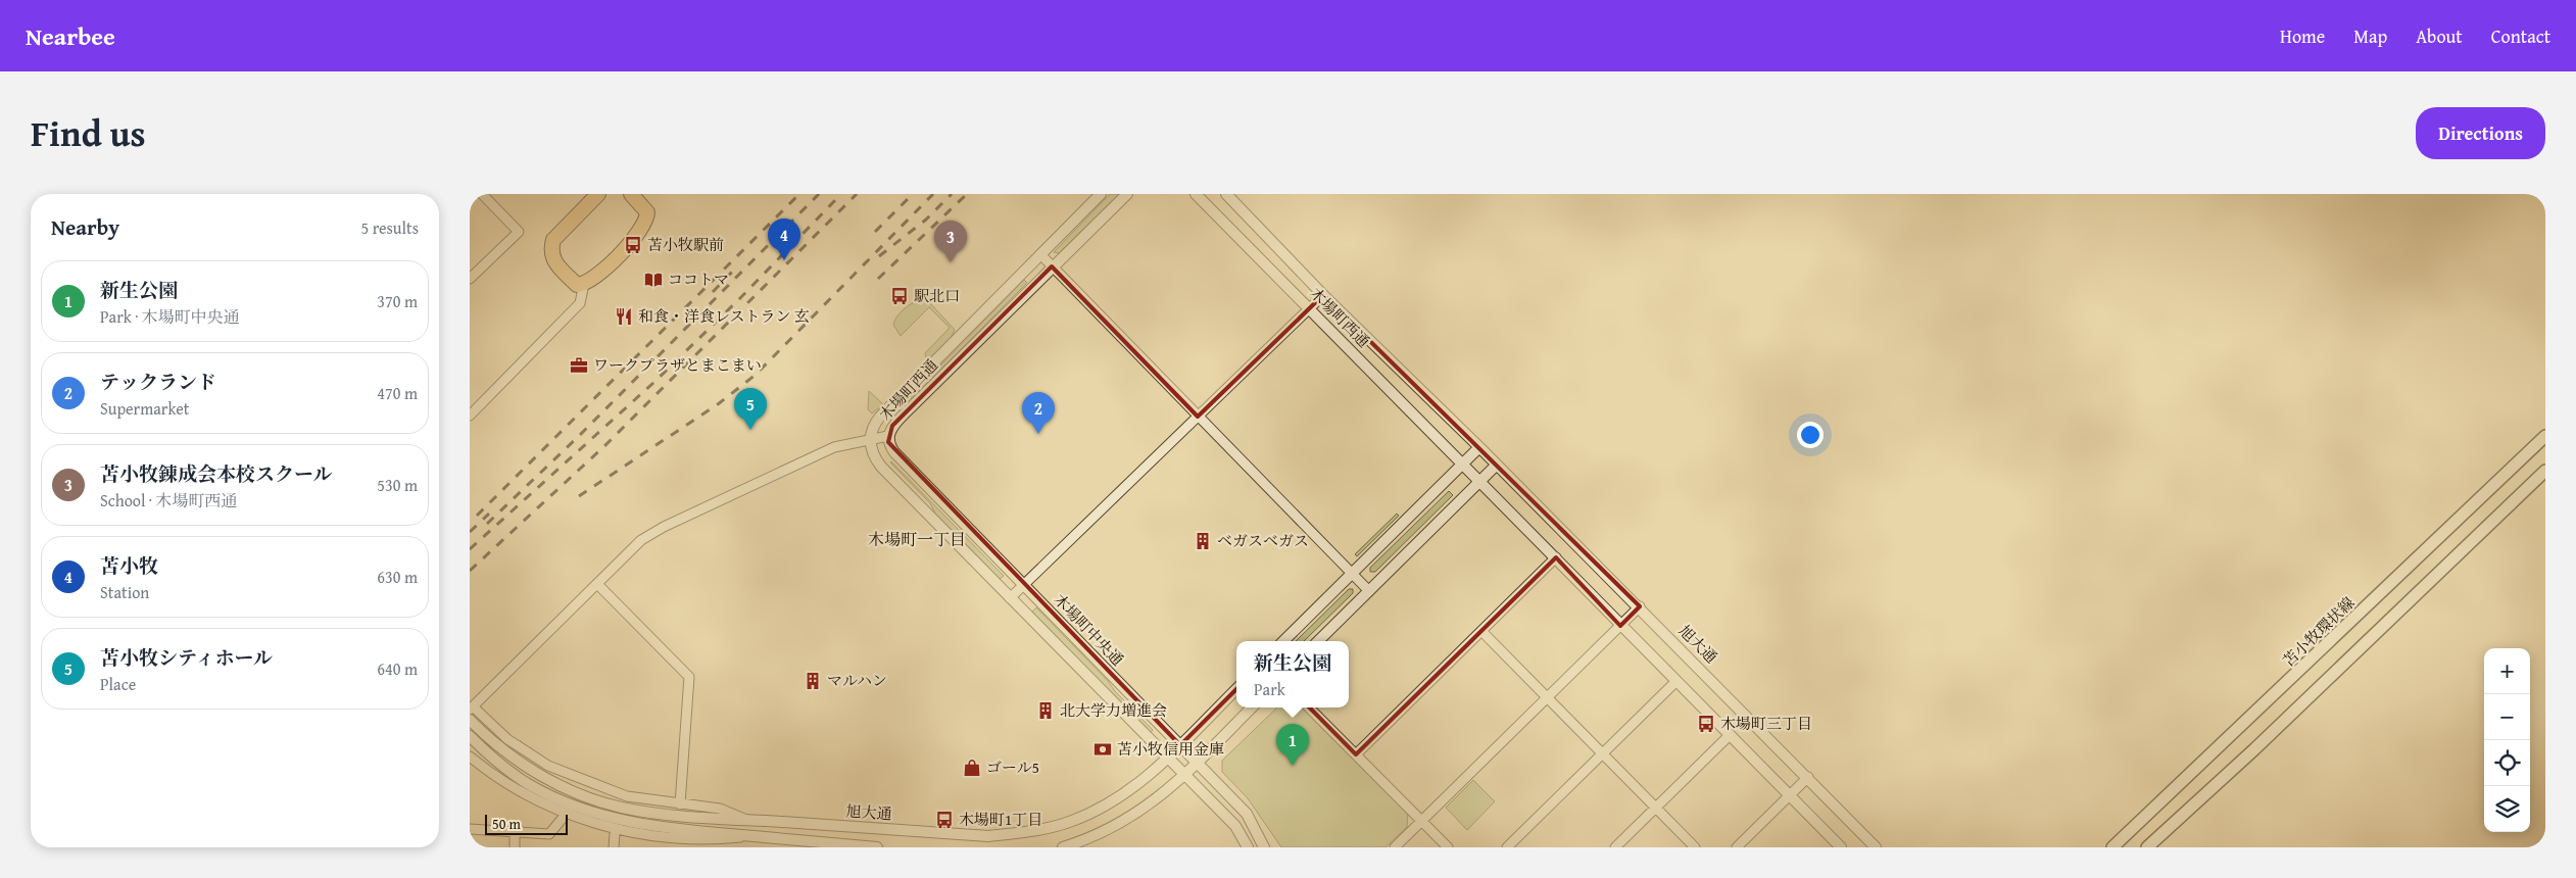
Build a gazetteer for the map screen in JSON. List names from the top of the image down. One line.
{"streets":{"main road":["苫小牧環状線"],"street":["木場町西通","木場町中央通","旭大通"]},"crossings":[["木場町西通","木場町中央通"],["木場町西通","旭大通"],["木場町中央通","旭大通"]],"districts":["木場町一丁目"],"places":{"bus stop":["苫小牧駅前","駅北口","木場町三丁目","木場町1丁目"],"library":["ココトマ"],"restaurant":["和食・洋食レストラン 玄"],"office":["ワークプラザとまこまい"],"building":["ベガスベガス","マルハン","北大学力増進会"],"bank":["苫小牧信用金庫"],"shop":["ゴール5"]},"scale_bar":"50 m","page":{"header":"Nearbee","nav":["Home","Map","About","Contact"],"title":"Find us","buttons":"Directions","heading":["Nearby","5 results"],"pins":["4","3","5","2","1"],"list":[{"mark":"1","name":"新生公園","note":"Park · 木場町中央通","value":"370 m"},{"mark":"2","name":"テックランド","note":"Supermarket","value":"470 m"},{"mark":"3","name":"苫小牧錬成会本校スクール","note":"School · 木場町西通","value":"530 m"},{"mark":"4","name":"苫小牧","note":"Station","value":"630 m"},{"mark":"5","name":"苫小牧シティホール","note":"Place","value":"640 m"}],"popup":["新生公園","Park"],"map_buttons":["+","−"],"scale":"50 m"}}
